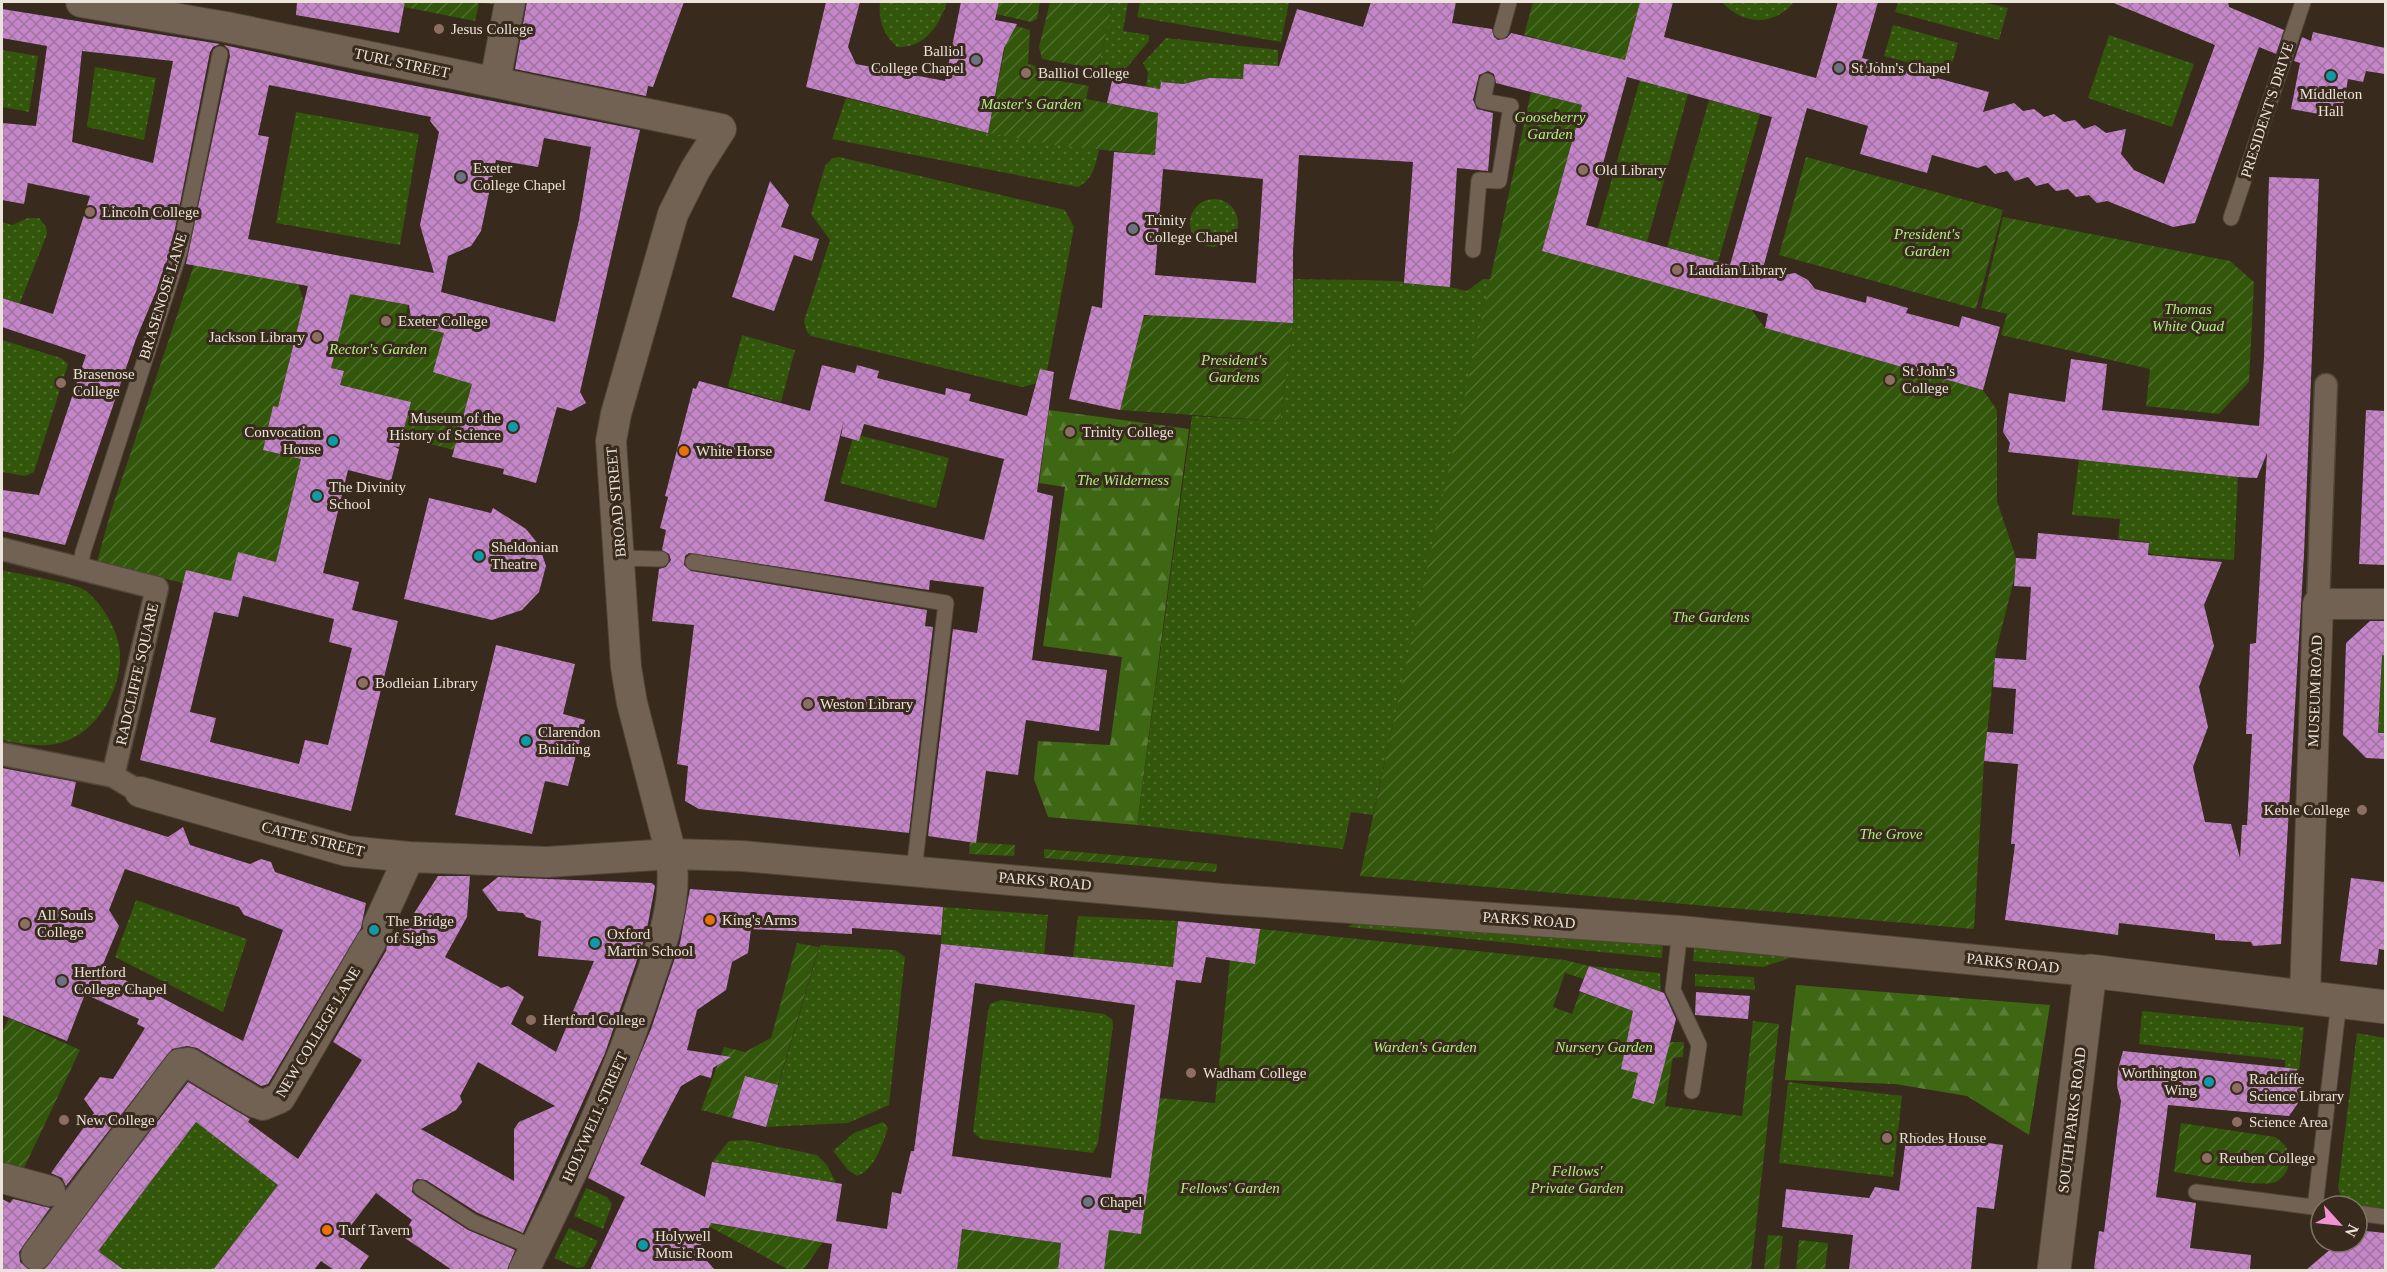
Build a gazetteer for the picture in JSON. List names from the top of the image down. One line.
{"streets":{"street":["TURL STREET","BROAD STREET","RADCLIFFE SQUARE","MUSEUM ROAD","CATTE STREET","PARKS ROAD","NEW COLLEGE LANE","HOLYWELL STREET","SOUTH PARKS ROAD"],"lane":["PRESIDENT'S DRIVE","BRASENOSE LANE"]},"crossings":[["TURL STREET","BROAD STREET"],["BRASENOSE LANE","RADCLIFFE SQUARE"],["BROAD STREET","CATTE STREET"],["BROAD STREET","PARKS ROAD"],["BROAD STREET","HOLYWELL STREET"],["RADCLIFFE SQUARE","CATTE STREET"],["MUSEUM ROAD","PARKS ROAD"],["CATTE STREET","PARKS ROAD"],["CATTE STREET","NEW COLLEGE LANE"],["CATTE STREET","HOLYWELL STREET"],["PARKS ROAD","HOLYWELL STREET"],["PARKS ROAD","SOUTH PARKS ROAD"]],"parks":["Master's Garden","Gooseberry Garden","President's Garden","Thomas White Quad","Rector's Garden","President's Gardens","The Wilderness","The Gardens","The Grove","Warden's Garden","Nursery Garden","Fellows' Private Garden","Fellows' Garden"],"places":["Jesus College","Balliol College Chapel","St John's Chapel","Balliol College","Middleton Hall","Old Library","Exeter College Chapel","Lincoln College","Trinity College Chapel","Laudian Library","Exeter College","Jackson Library","St John's College","Brasenose College","Museum of the History of Science","Trinity College","Convocation House","White Horse","The Divinity School","Sheldonian Theatre","Bodleian Library","Weston Library","Clarendon Building","Keble College","King's Arms","All Souls College","The Bridge of Sighs","Oxford Martin School","Hertford College Chapel","Hertford College","Wadham College","Worthington Wing","Radcliffe Science Library","New College","Science Area","Rhodes House","Reuben College","Chapel","Turf Tavern","Holywell Music Room"],"north":"bottom right"}
